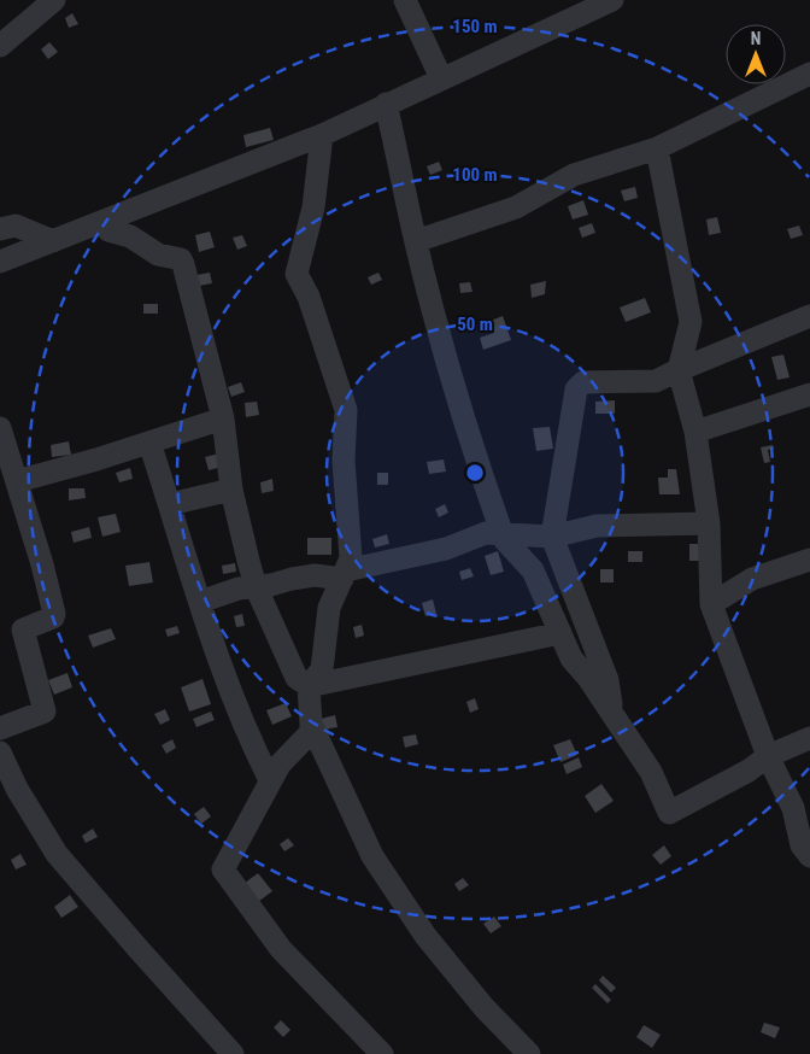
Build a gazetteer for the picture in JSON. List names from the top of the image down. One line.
{"north":"top","rings":["150 m","100 m","50 m"]}
